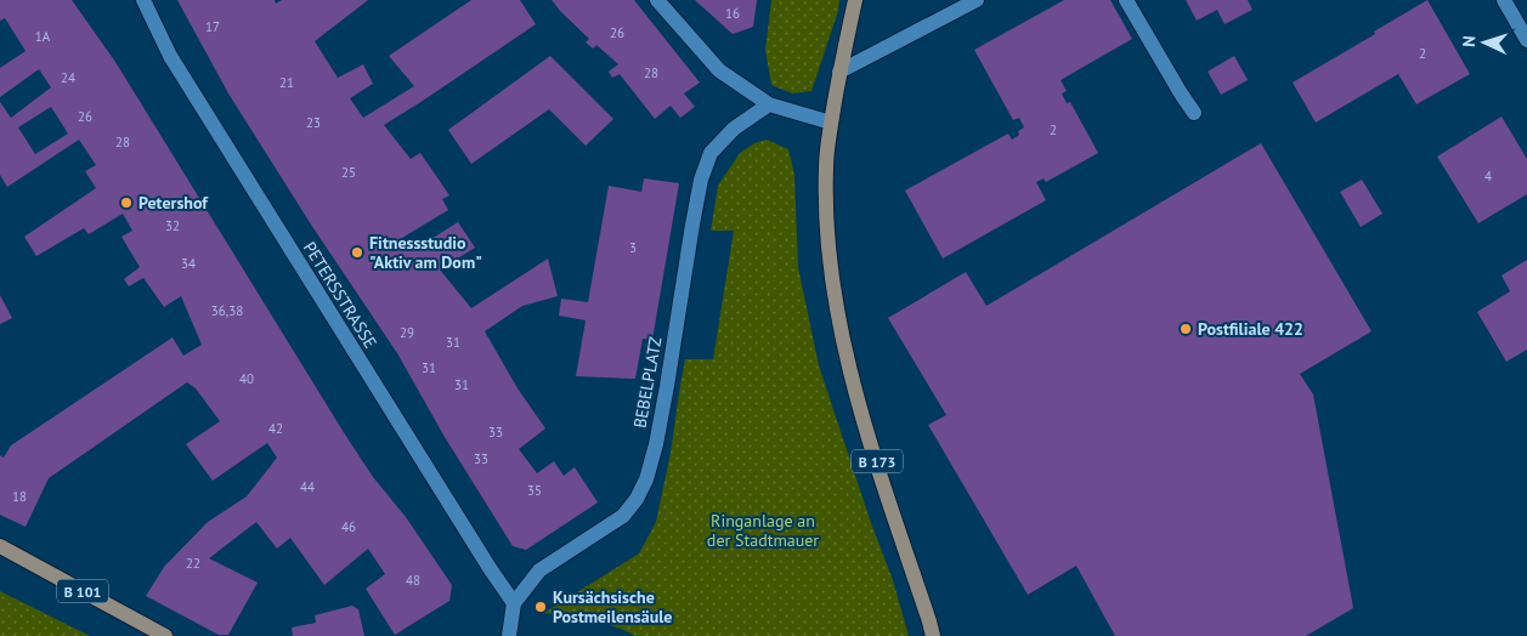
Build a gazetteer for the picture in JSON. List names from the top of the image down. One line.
{"streets":{"main road":["B 173","B 101"],"street":["PETERSSTRASSE","BEBELPLATZ"]},"crossings":[["PETERSSTRASSE","BEBELPLATZ"]],"parks":["Ringanlage an der Stadtmauer"],"places":["Petershof","Fitnessstudio \"Aktiv am Dom\"","Postfiliale 422","Kursächsische Postmeilensäule"],"house_numbers":["16","17","26","1A","2","28","24","21","26","23","2","28","25","4","32","3","34","36,38","29","31","31","40","31","42","33","33","44","35","18","46","22","48"],"north":"left"}
